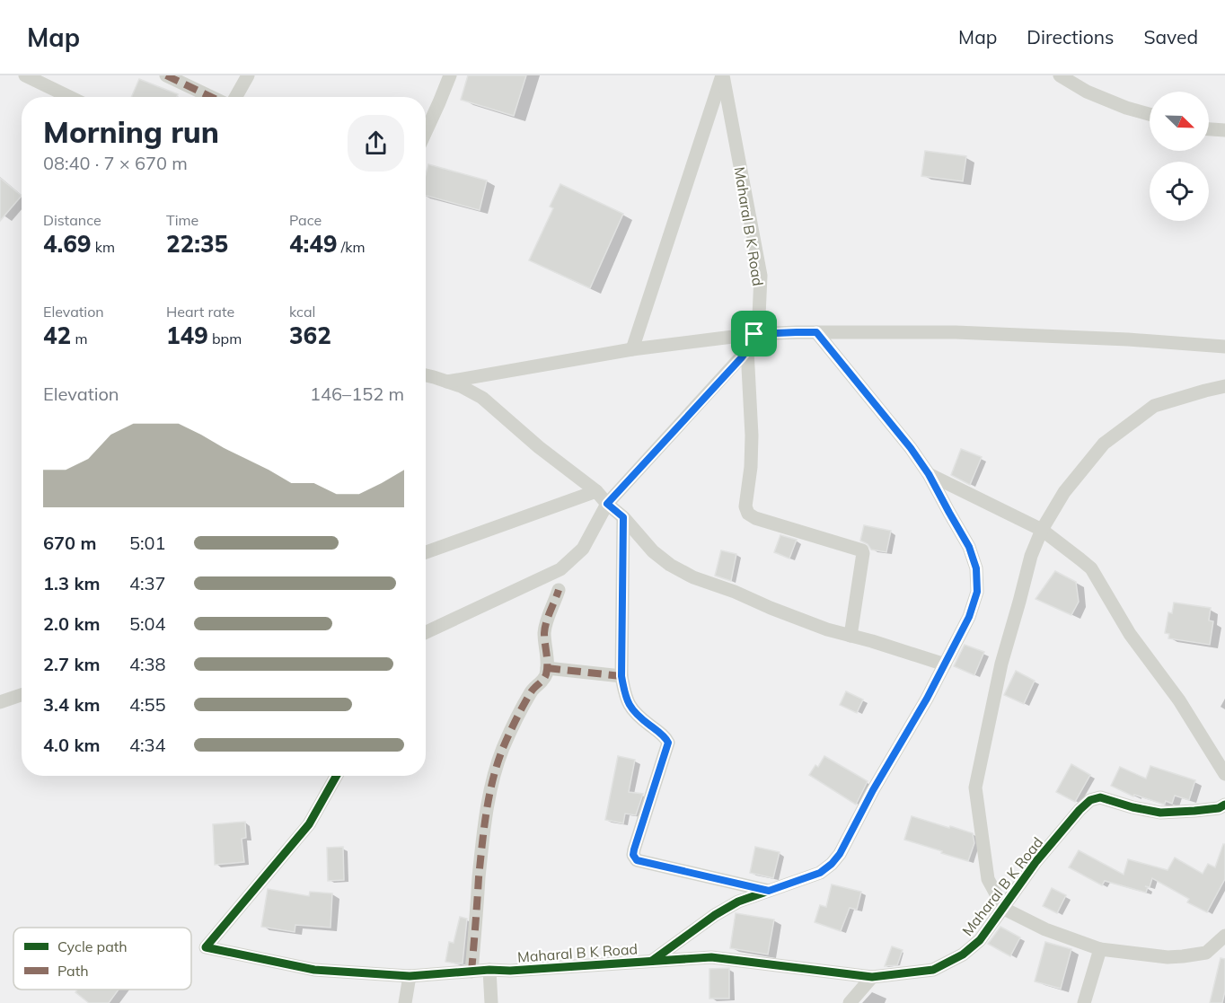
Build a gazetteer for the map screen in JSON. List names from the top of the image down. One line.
{"streets":{"street":["Maharal B K Road"]},"legend":["Cycle path","Path"],"north":"bottom right","page":{"header":"Map","nav":["Map","Directions","Saved"],"heading":["Morning run","08:40 · 7 × 670 m"],"stats":[["Distance","4.69 km"],["Time","22:35"],["Pace","4:49 /km"],["Elevation","42 m"],["Heart rate","149 bpm"],["kcal","362"]],"chart":["Elevation","146–152 m"],"list":[{"name":"670 m","note":"5:01"},{"name":"1.3 km","note":"4:37"},{"name":"2.0 km","note":"5:04"},{"name":"2.7 km","note":"4:38"},{"name":"3.4 km","note":"4:55"},{"name":"4.0 km","note":"4:34"}]}}
